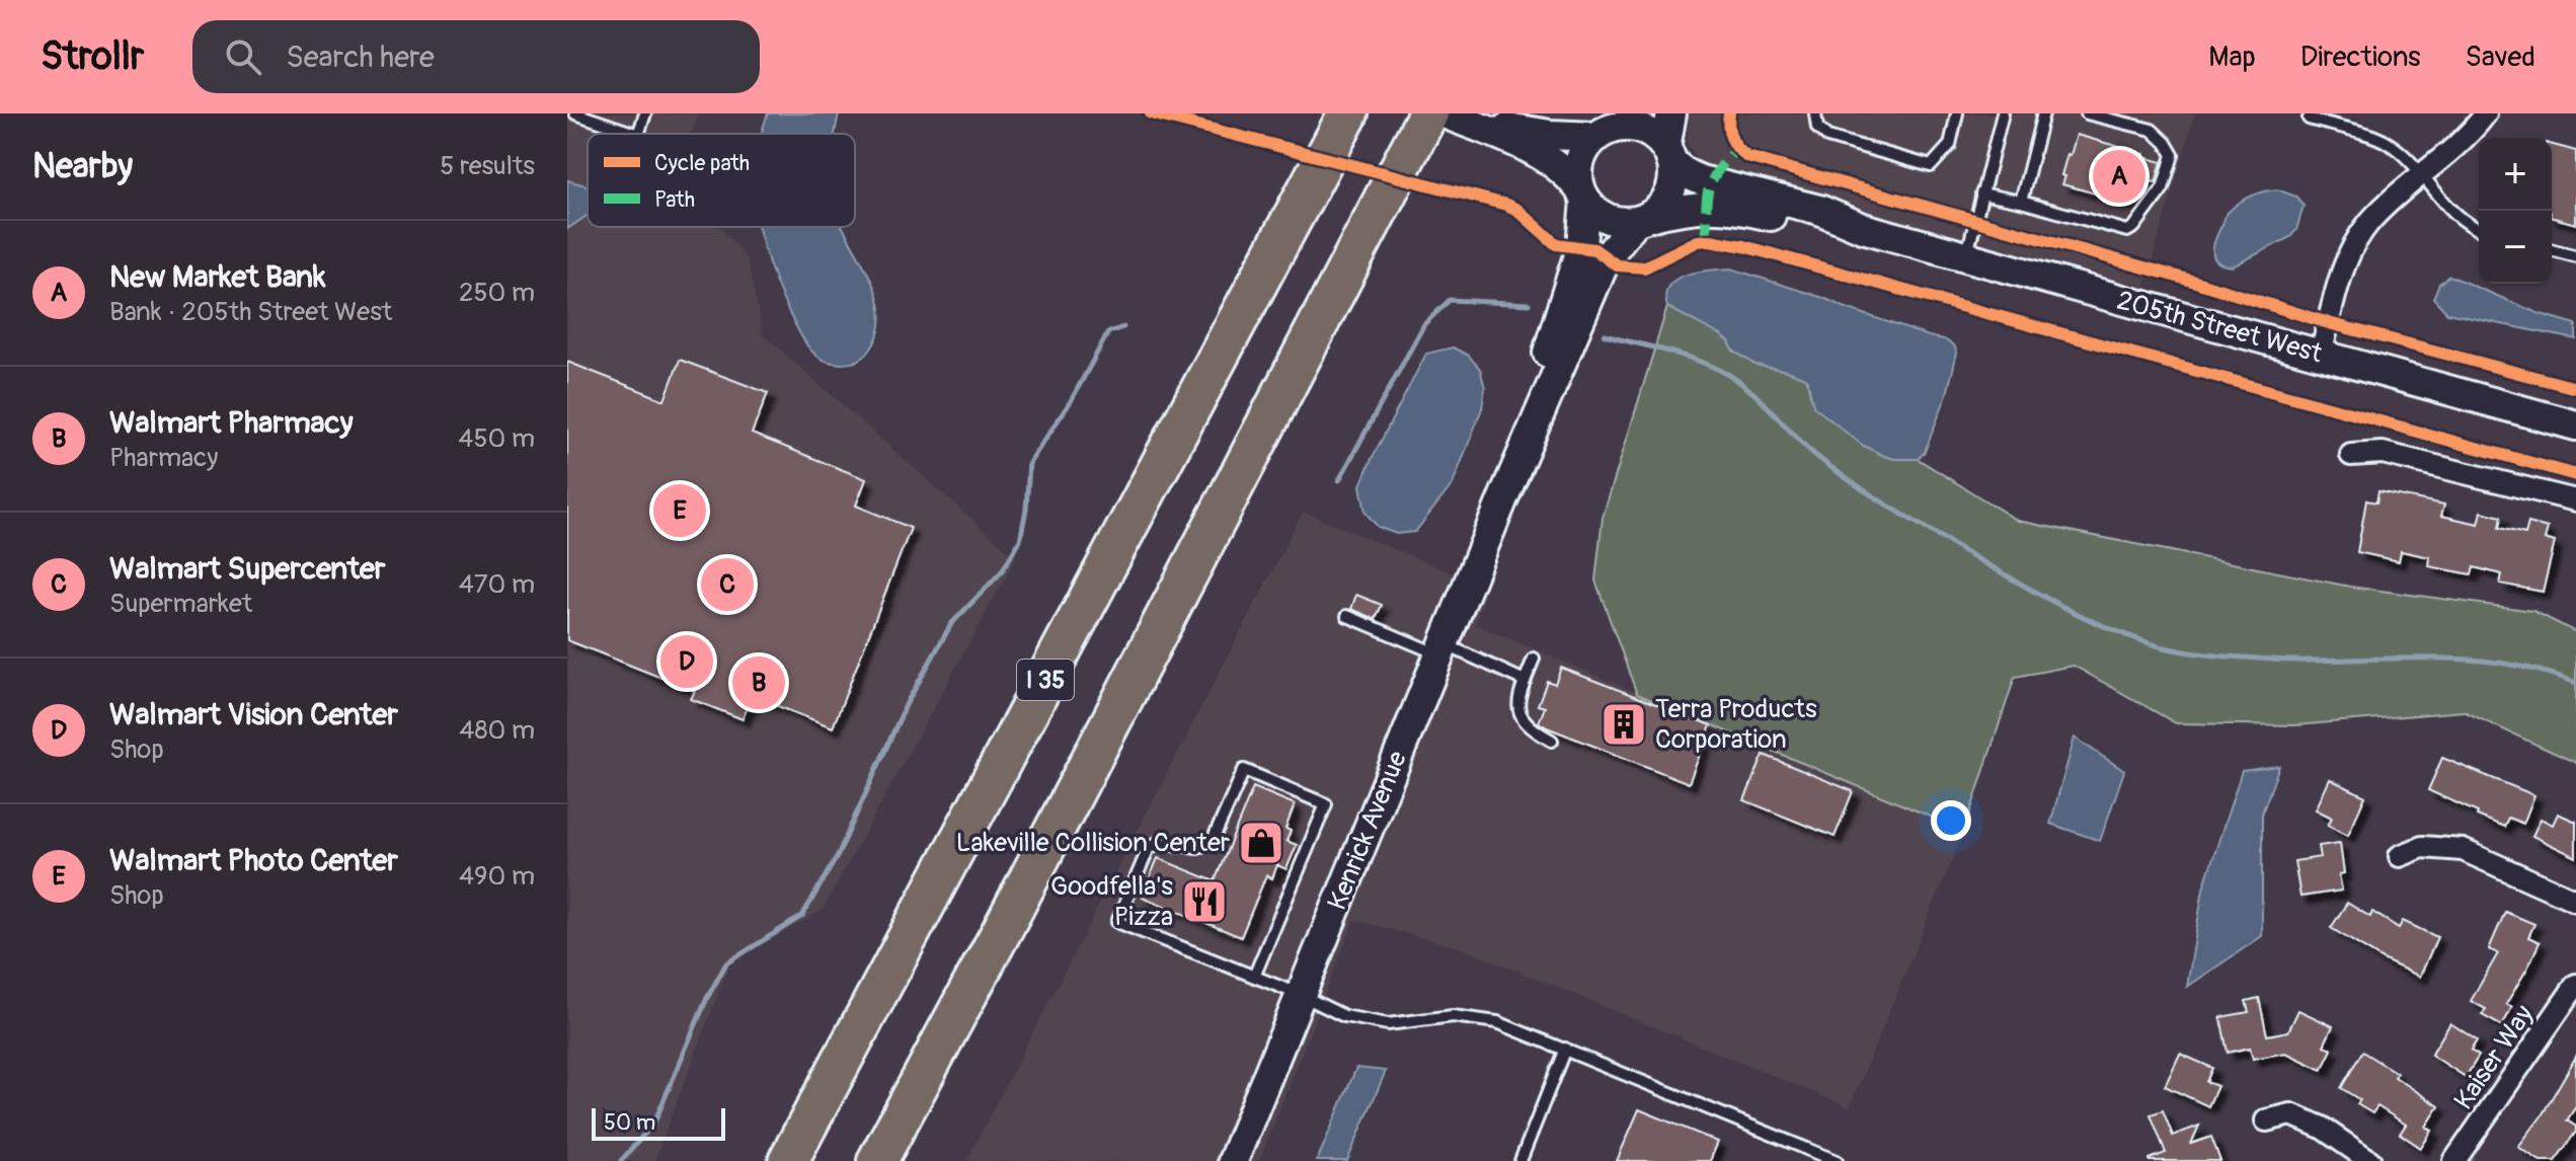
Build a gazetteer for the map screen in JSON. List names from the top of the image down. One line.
{"streets":{"highway":["I 35"],"street":["205th Street West","Kenrick Avenue","Kaiser Way"]},"crossings":[["205th Street West","Kenrick Avenue"]],"places":{"building":["Terra Products Corporation"],"shop":["Lakeville Collision Center"],"restaurant":["Goodfella's Pizza"]},"legend":["Cycle path","Path"],"scale_bar":"50 m","page":{"header":"Strollr","search":"Search here","nav":["Map","Directions","Saved"],"heading":["Nearby","5 results"],"map_buttons":["+","−"],"pins":["A","E","C","D","B"],"list":[{"mark":"A","name":"New Market Bank","note":"Bank · 205th Street West","value":"250 m"},{"mark":"B","name":"Walmart Pharmacy","note":"Pharmacy","value":"450 m"},{"mark":"C","name":"Walmart Supercenter","note":"Supermarket","value":"470 m"},{"mark":"D","name":"Walmart Vision Center","note":"Shop","value":"480 m"},{"mark":"E","name":"Walmart Photo Center","note":"Shop","value":"490 m"}],"scale":"50 m"}}
